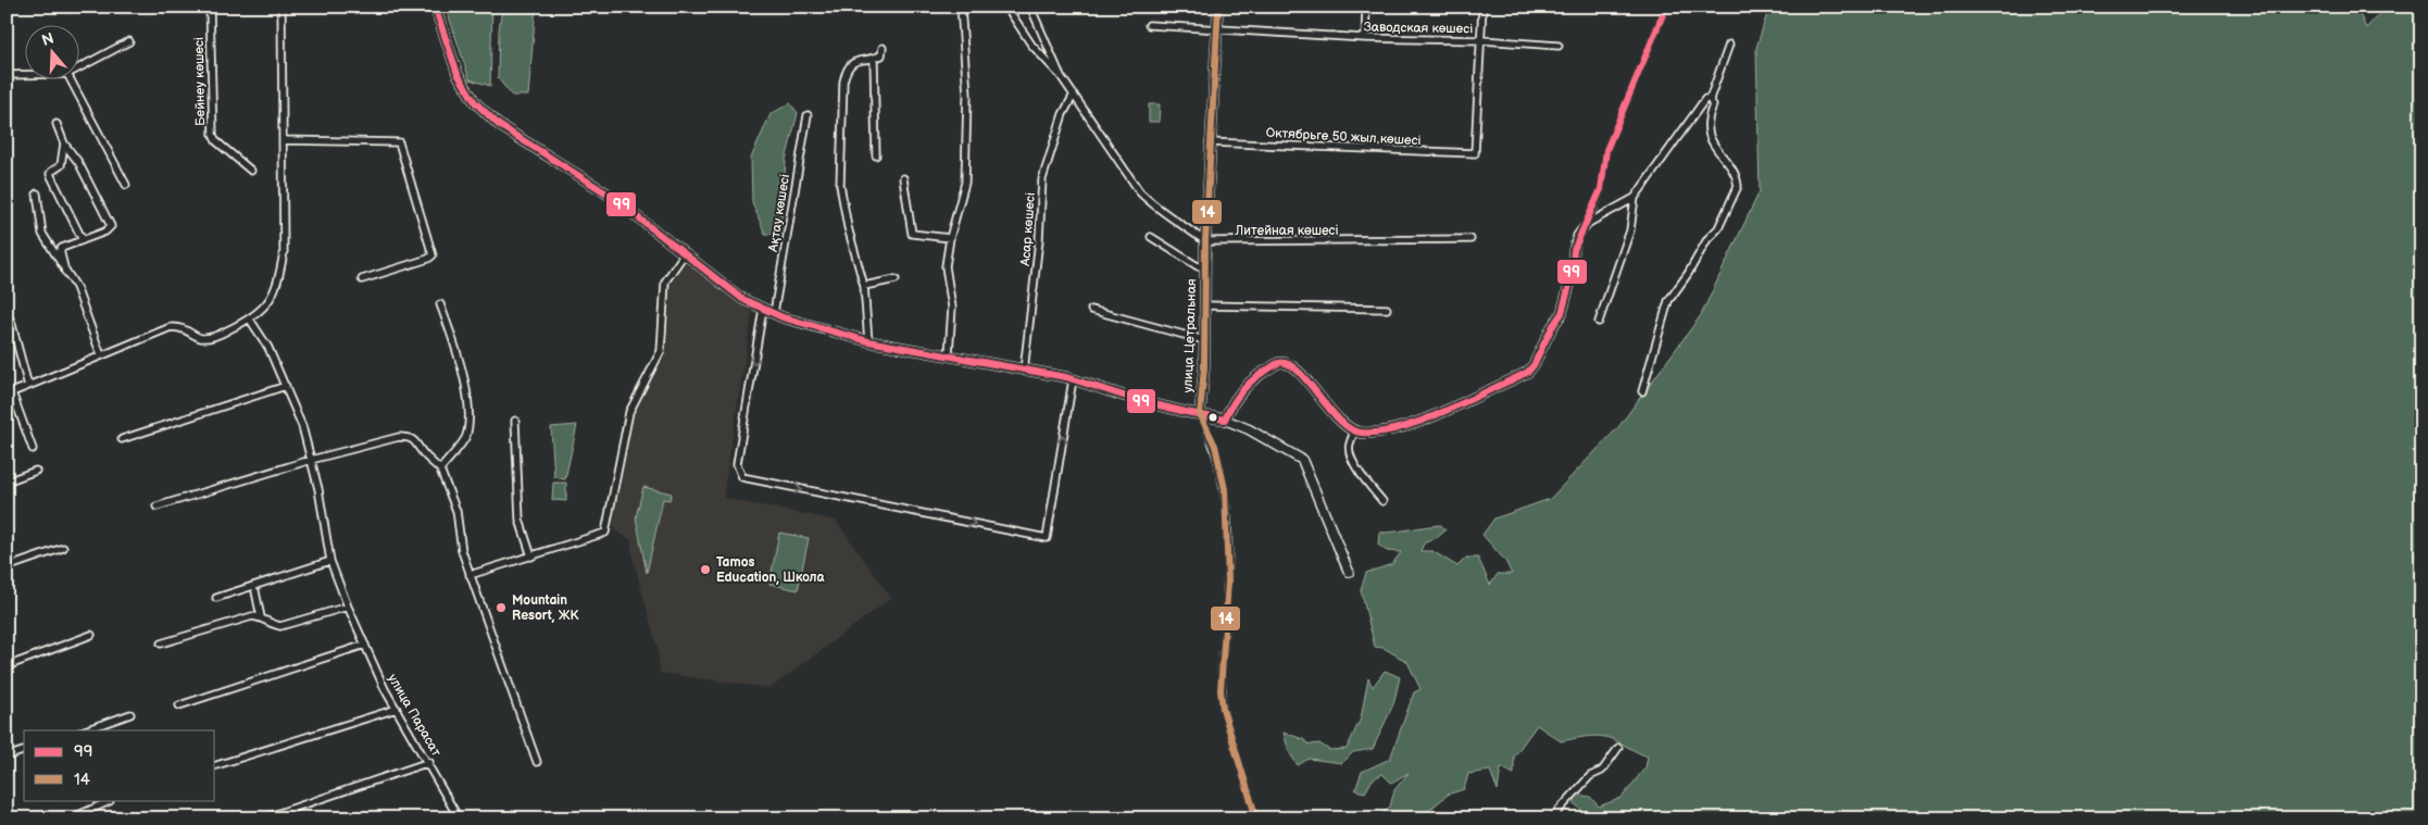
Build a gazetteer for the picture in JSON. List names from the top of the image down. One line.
{"streets":{"street":["Заводская көшесі","Бейнеу көшесі","Октябрьге 50 жыл көшесі","Ақтау көшесі","Асар көшесі","Литейная көшесі","улица Цетральная","улица Парасат"]},"crossings":[["Заводская көшесі","Октябрьге 50 жыл көшесі"],["Заводская көшесі","улица Цетральная"],["Октябрьге 50 жыл көшесі","улица Цетральная"],["Литейная көшесі","улица Цетральная"]],"places":["Tamos Education, Школа","Mountain Resort, ЖК"],"lines":["transit line 99","transit line 14"],"legend":["99","14"],"north":"top"}
